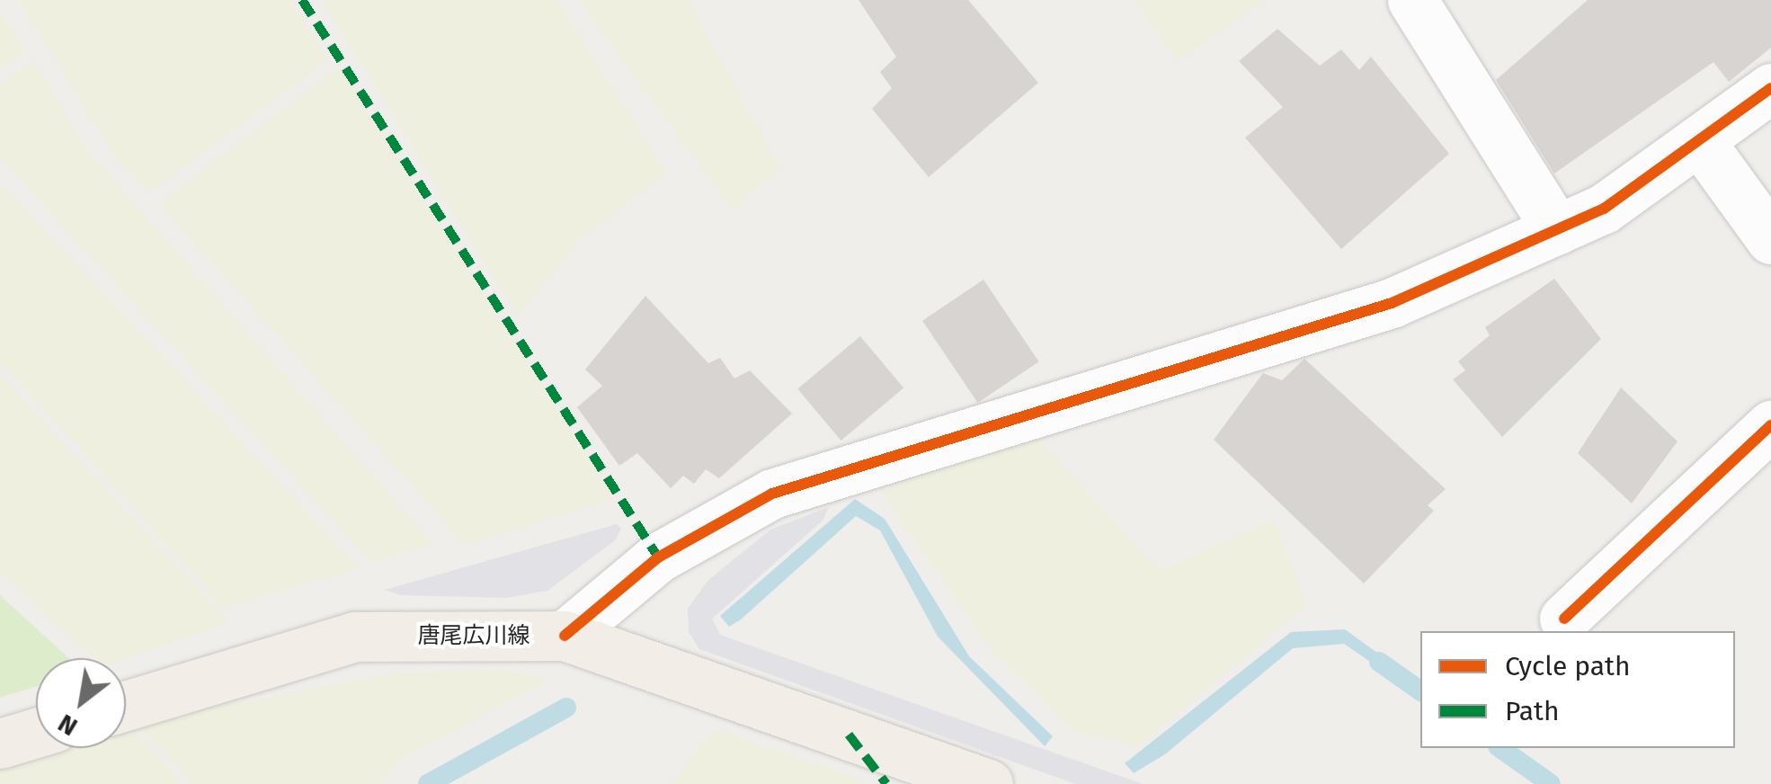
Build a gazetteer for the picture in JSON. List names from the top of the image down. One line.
{"streets":{"main road":["唐尾広川線"]},"legend":["Cycle path","Path"],"north":"bottom left"}
